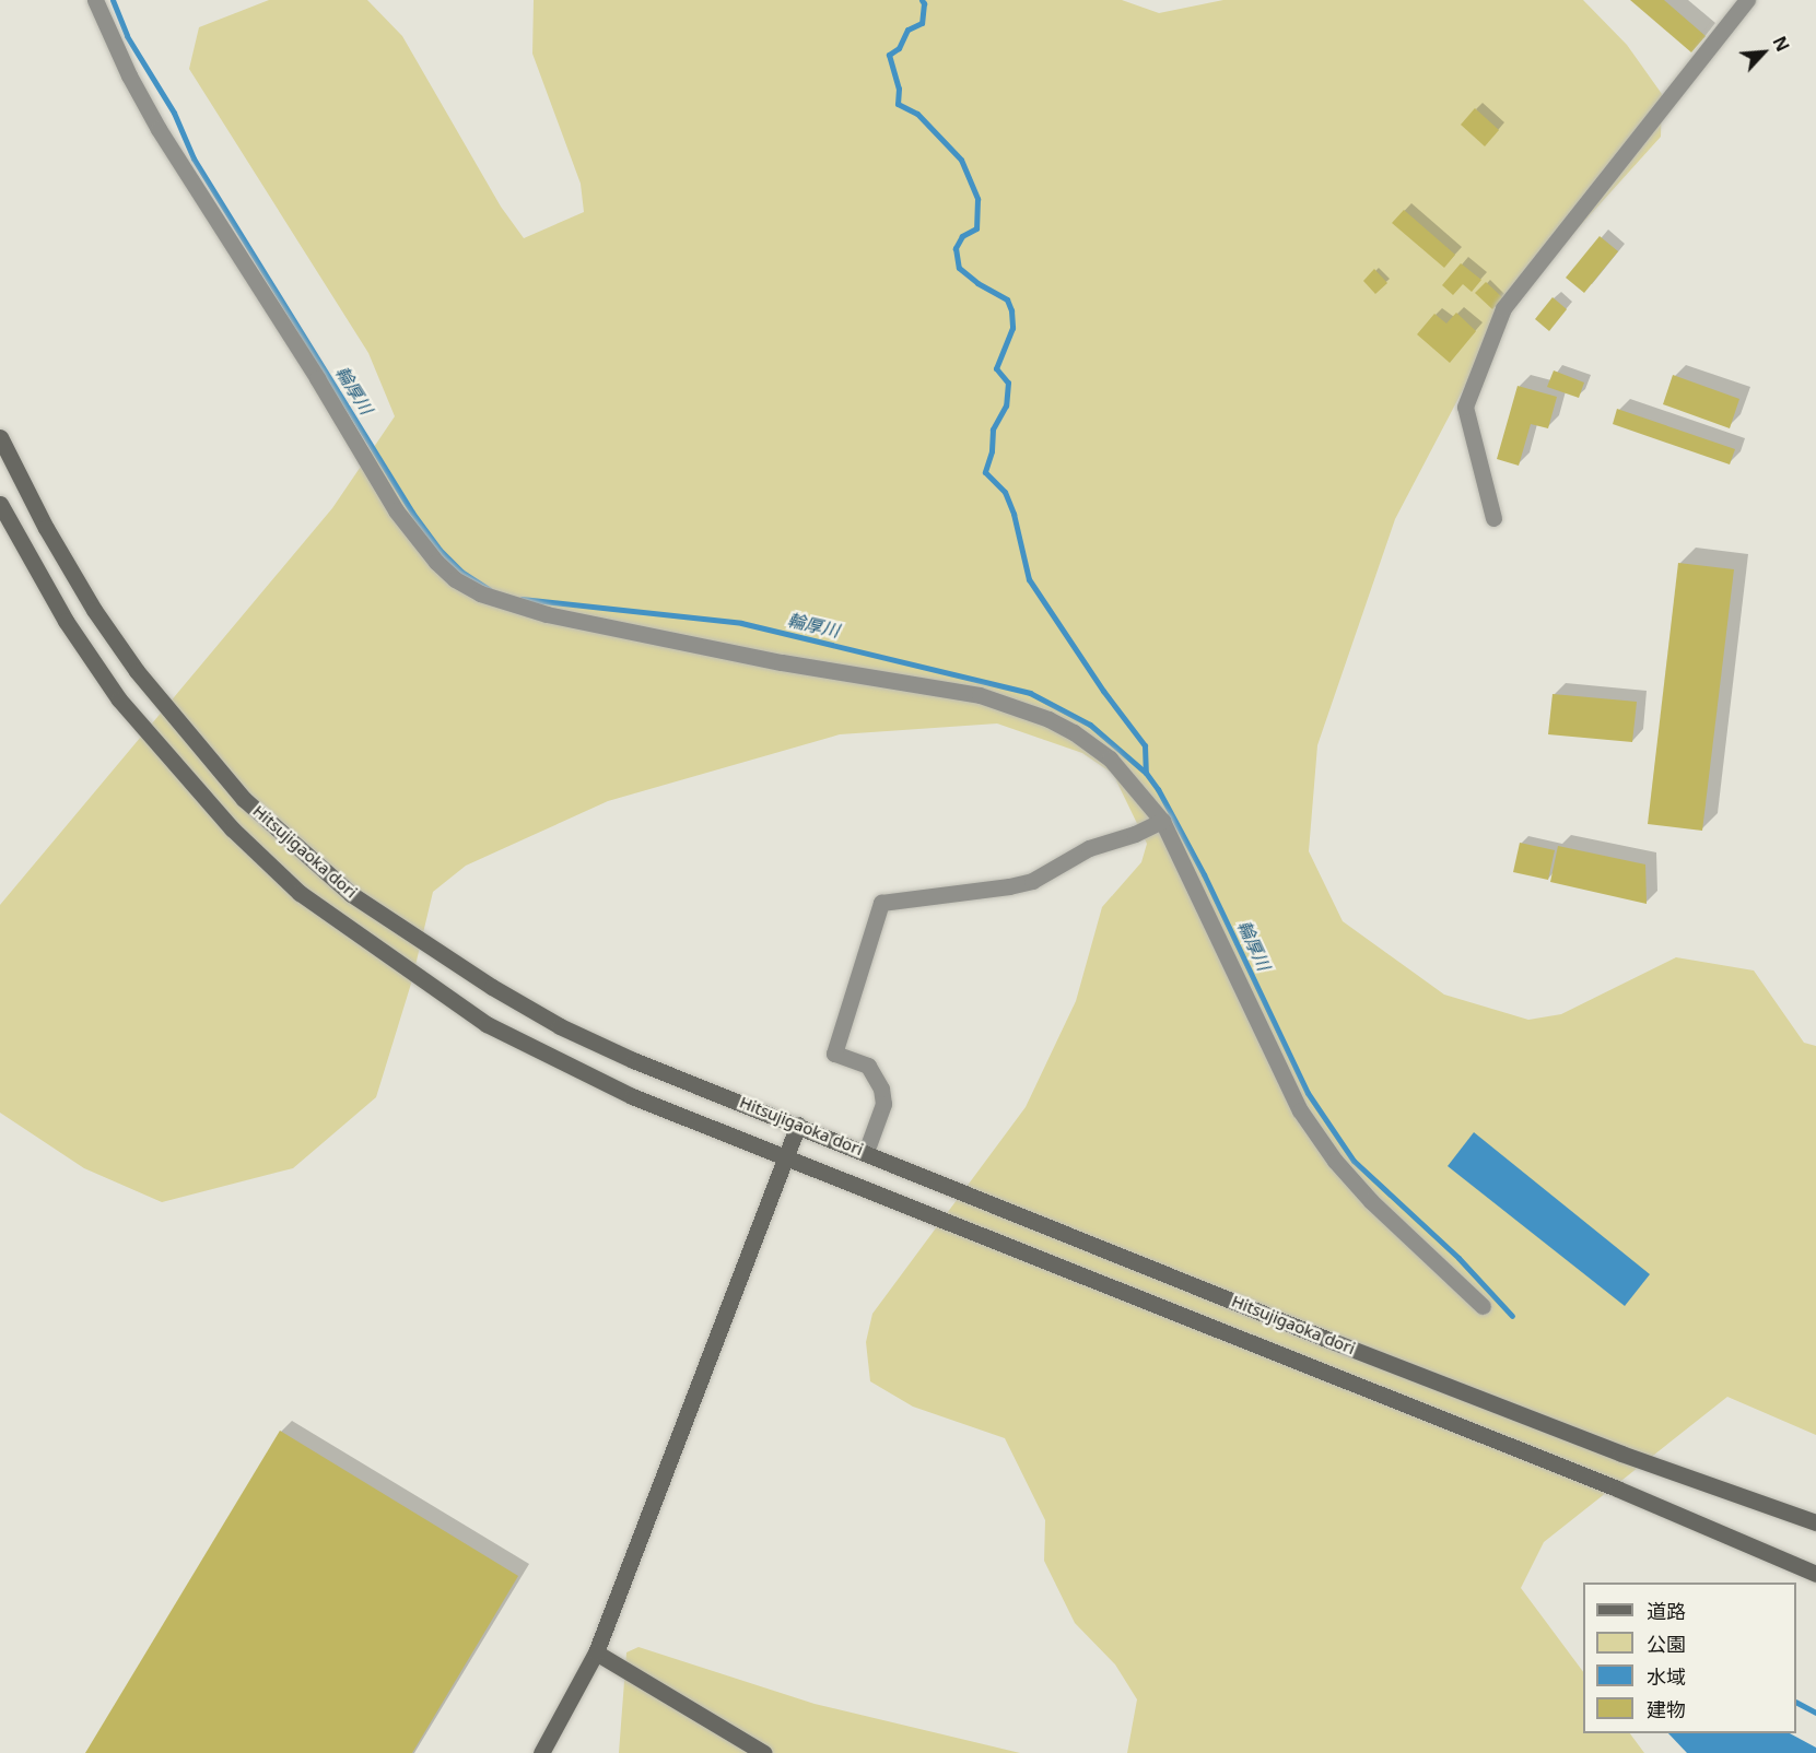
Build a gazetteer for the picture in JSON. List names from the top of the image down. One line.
{"streets":{"main road":["Hitsujigaoka dori"]},"water":["輪厚川"],"legend":["道路","公園","水域","建物"],"north":"top right"}
